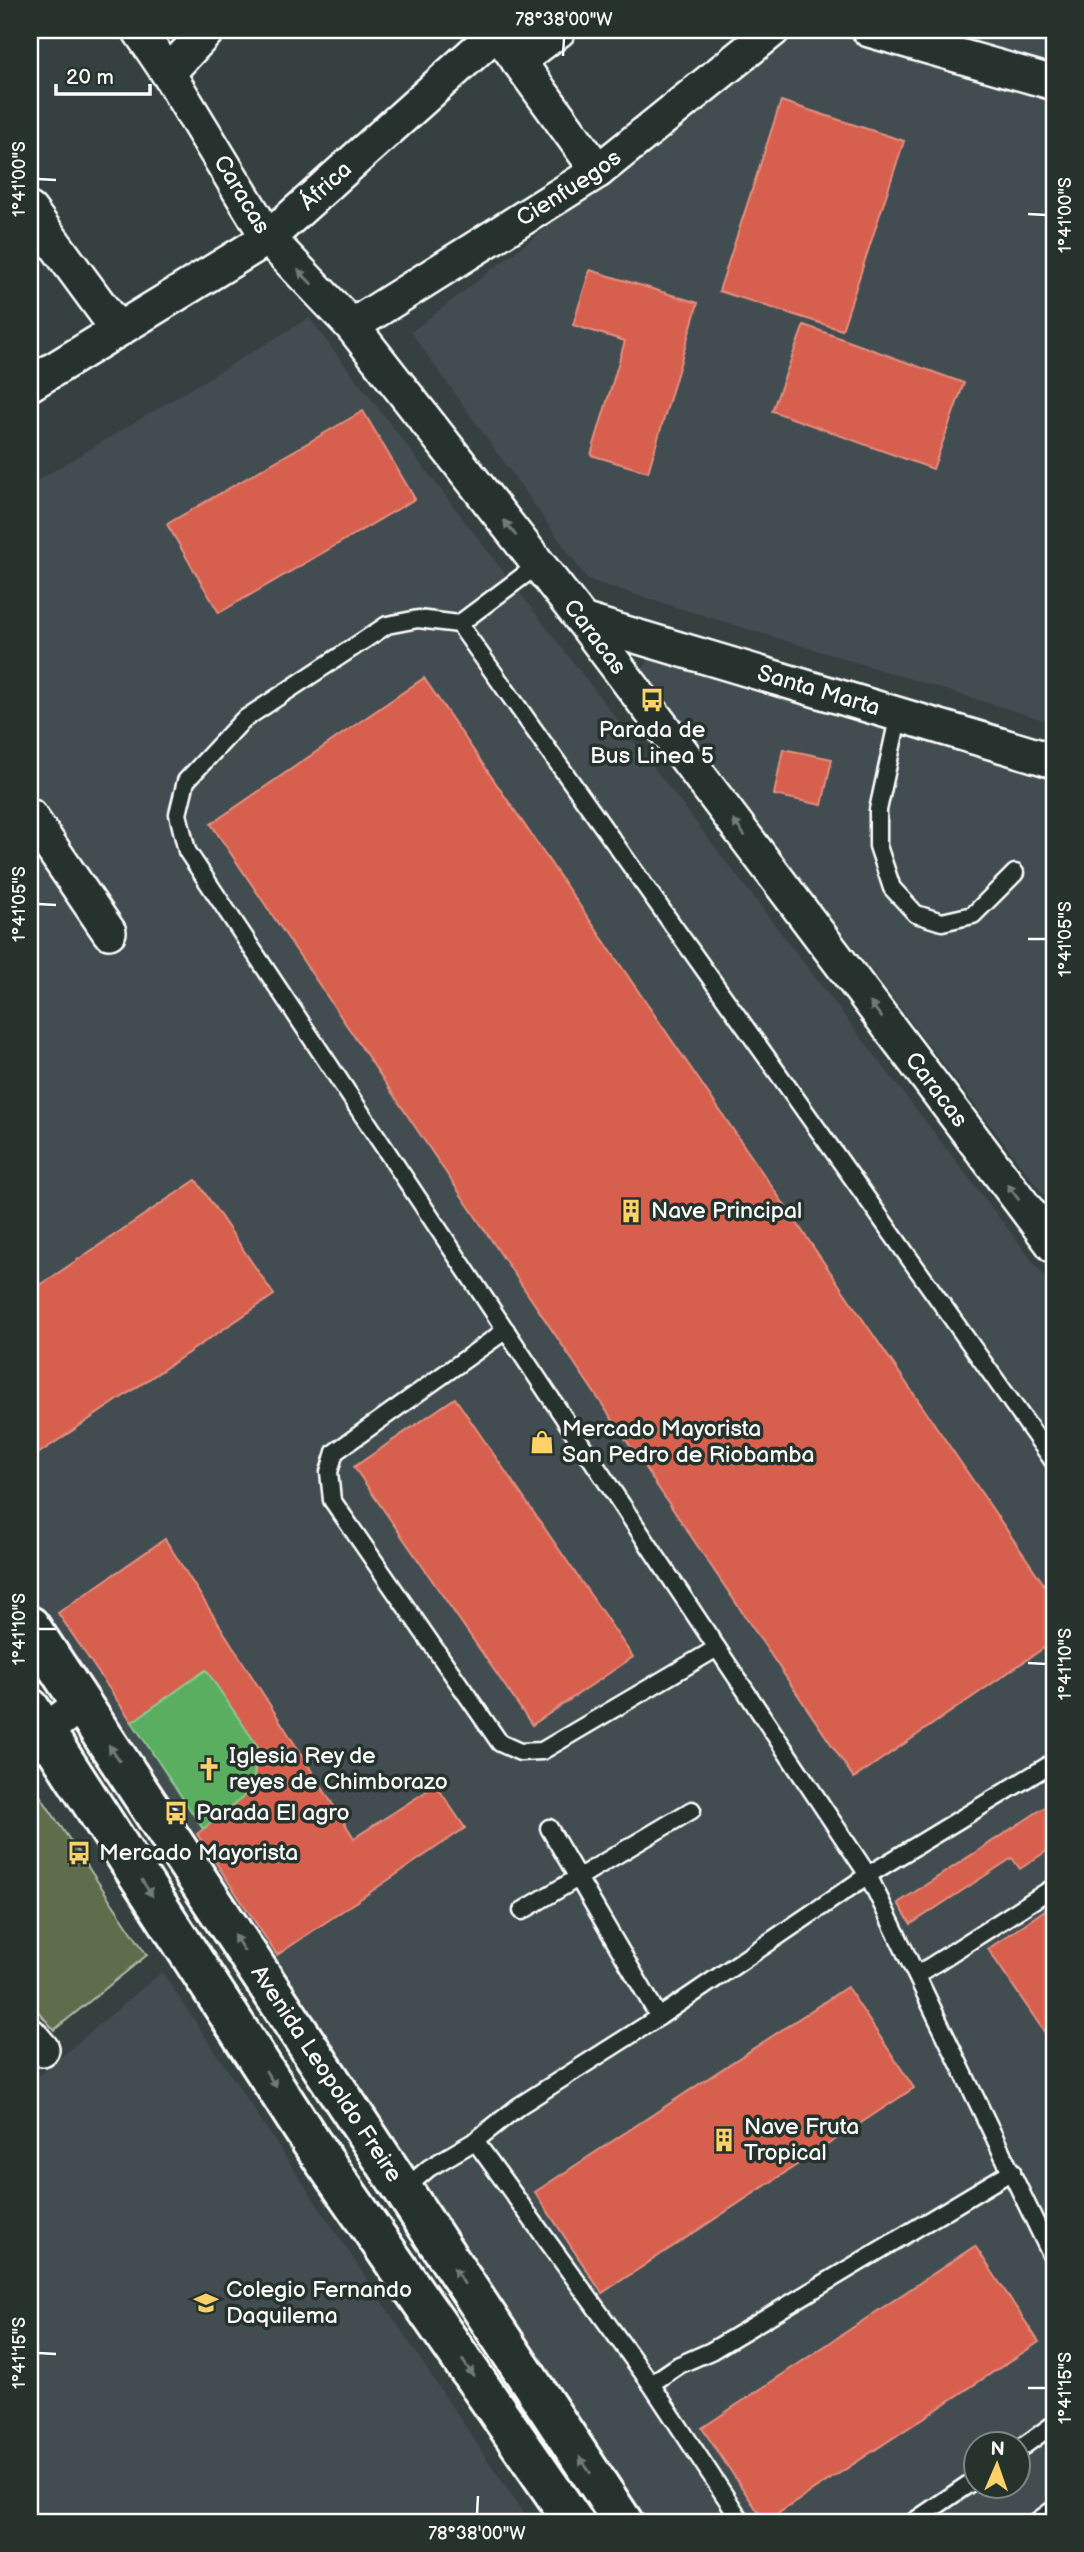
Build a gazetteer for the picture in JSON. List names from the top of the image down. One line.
{"streets":{"main road":["Avenida Leopoldo Freire"],"street":["África","Cienfuegos","Caracas","Santa Marta"]},"crossings":[["África","Caracas"],["Cienfuegos","Caracas"],["Caracas","Santa Marta"]],"one_way":["Caracas"],"places":{"bus stop":["Parada de Bus Linea 5","Parada El agro","Mercado Mayorista"],"building":["Nave Principal","Nave Fruta Tropical"],"shop":["Mercado Mayorista San Pedro de Riobamba"],"church":["Iglesia Rey de reyes de Chimborazo"],"school or university":["Colegio Fernando Daquilema"]},"scale_bar":"20 m","north":"top","coordinates":["78°38'00\"W","1°41'00\"S","1°41'05\"S","1°41'10\"S","1°41'15\"S"]}
